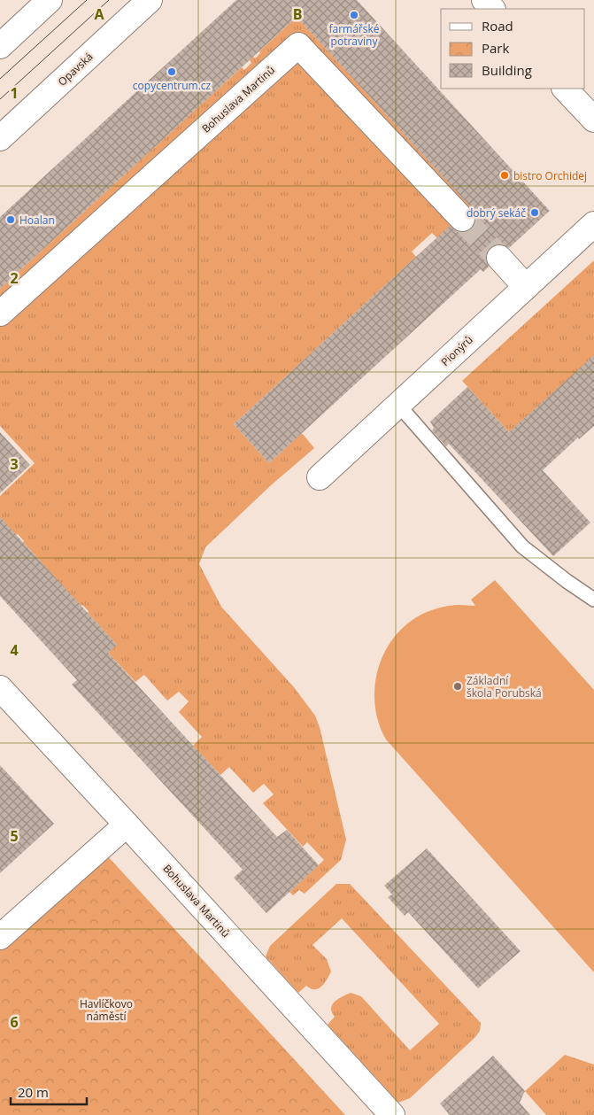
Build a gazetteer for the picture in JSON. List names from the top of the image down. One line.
{"streets":{"street":["Opavská","Bohuslava Martinů","Pionýrů"]},"parks":["Havlíčkovo náměstí"],"places":["farmářské potraviny","copycentrum.cz","bistro Orchidej","dobrý sekáč","Hoalan","Základní škola Porubská"],"legend":["Road","Park","Building"],"scale_bar":"20 m","grid":{"columns":["A","B"],"rows":["1","2","3","4","5","6"]}}
